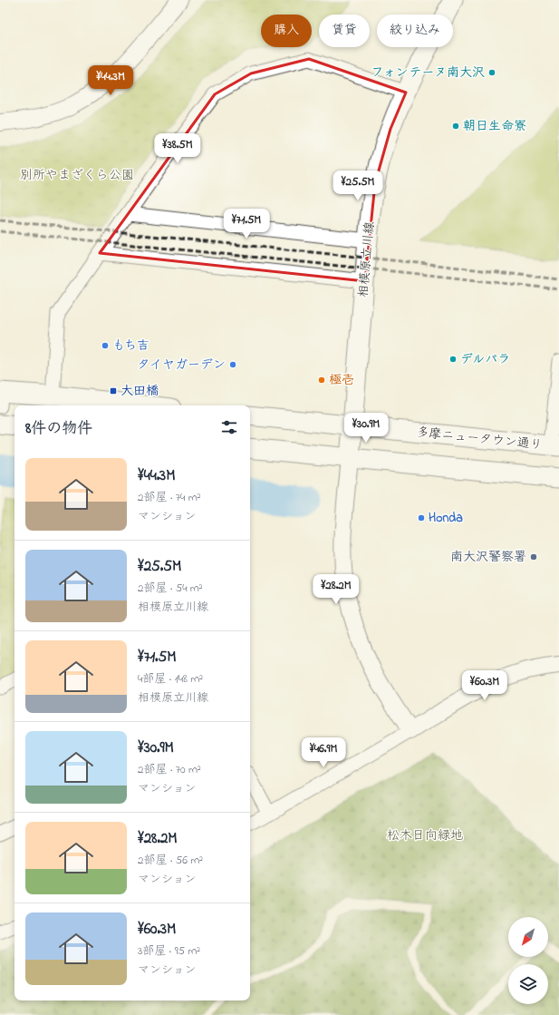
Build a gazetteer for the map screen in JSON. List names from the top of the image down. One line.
{"streets":{"main road":["相模原立川線","多摩ニュータウン通り"]},"crossings":[["相模原立川線","多摩ニュータウン通り"]],"parks":["別所やまざくら公園","松木日向緑地"],"places":{"other":["フォンテーヌ南大沢","朝日生命寮","もち吉","デルパラ","タイヤガーデン","極壱","Honda","南大沢警察署"],"transit":["大田橋"]},"north":"bottom left","page":{"chip":["購入","賃貸","絞り込み"],"price":["¥44.3M","¥38.5M","¥25.5M","¥71.5M","¥30.9M","¥28.2M","¥60.3M","¥46.9M"],"heading":"8件の物件","list":[{"name":"¥44.3M","note":"2部屋 · 74 m² · マンション"},{"name":"¥25.5M","note":"2部屋 · 54 m² · 相模原立川線"},{"name":"¥71.5M","note":"4部屋 · 148 m² · 相模原立川線"},{"name":"¥30.9M","note":"2部屋 · 70 m² · マンション"},{"name":"¥28.2M","note":"2部屋 · 56 m² · マンション"},{"name":"¥60.3M","note":"3部屋 · 95 m² · マンション"}]}}
